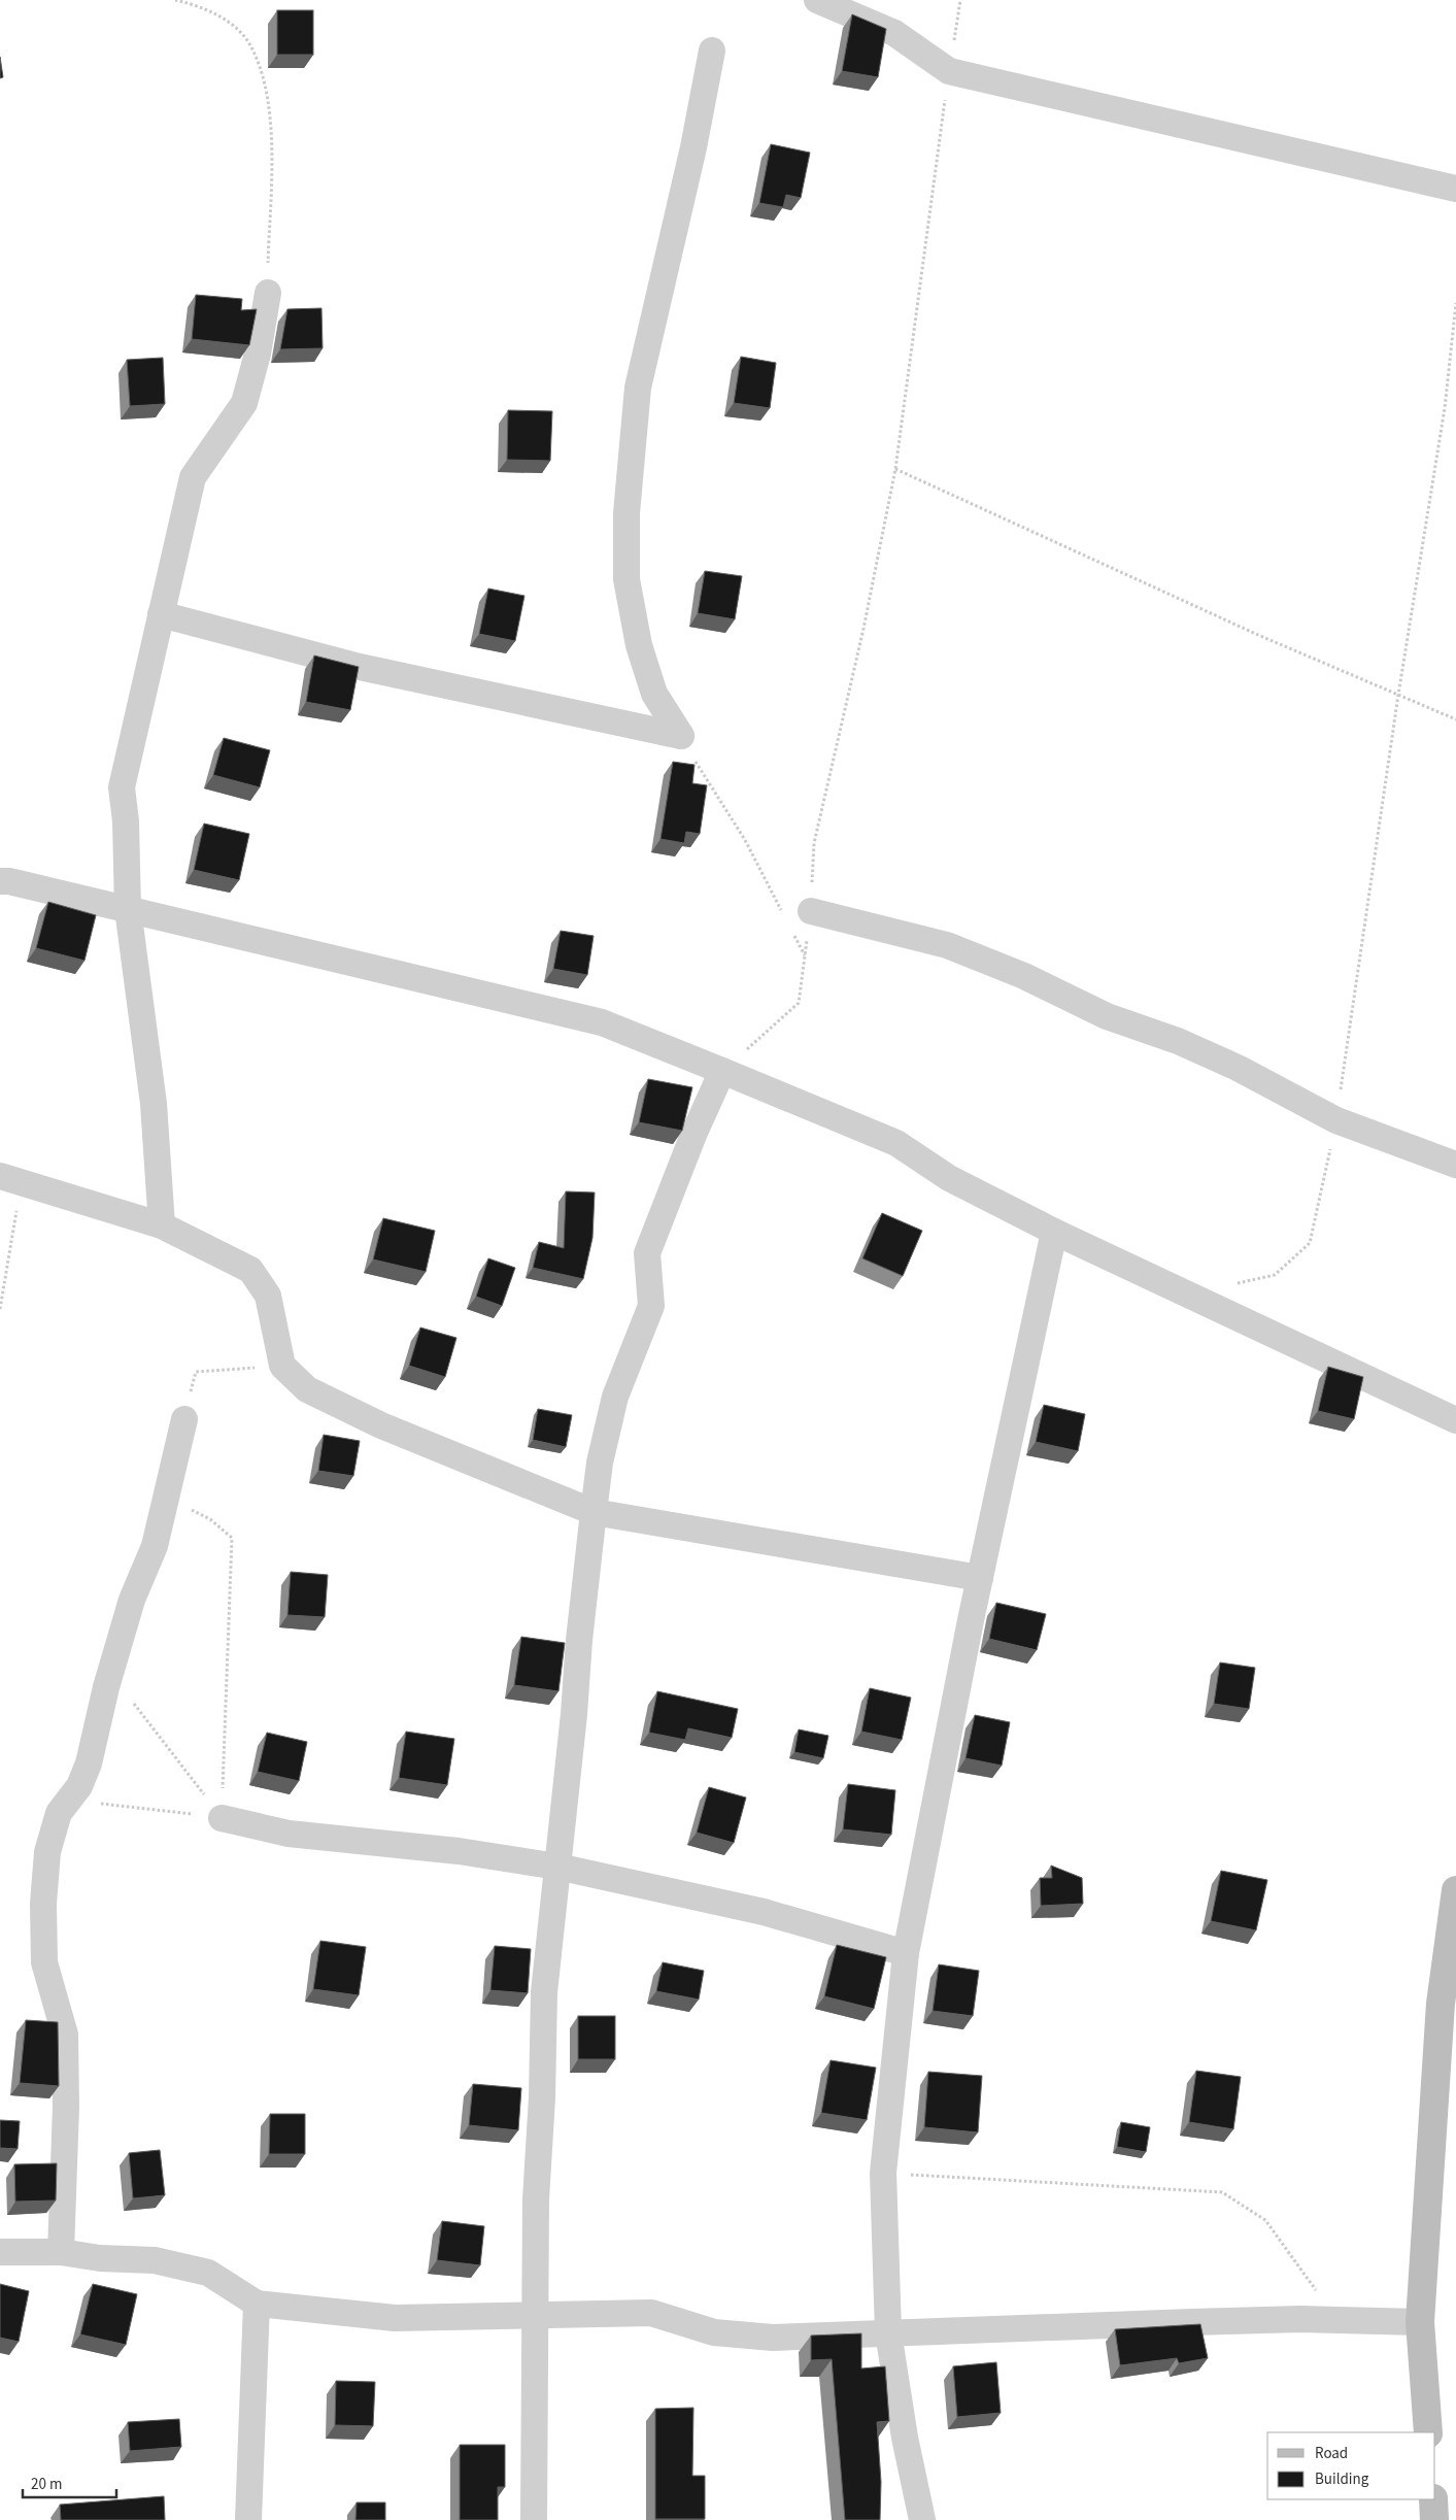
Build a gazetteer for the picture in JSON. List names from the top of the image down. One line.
{"legend":["Road","Building"],"scale_bar":"20 m"}
